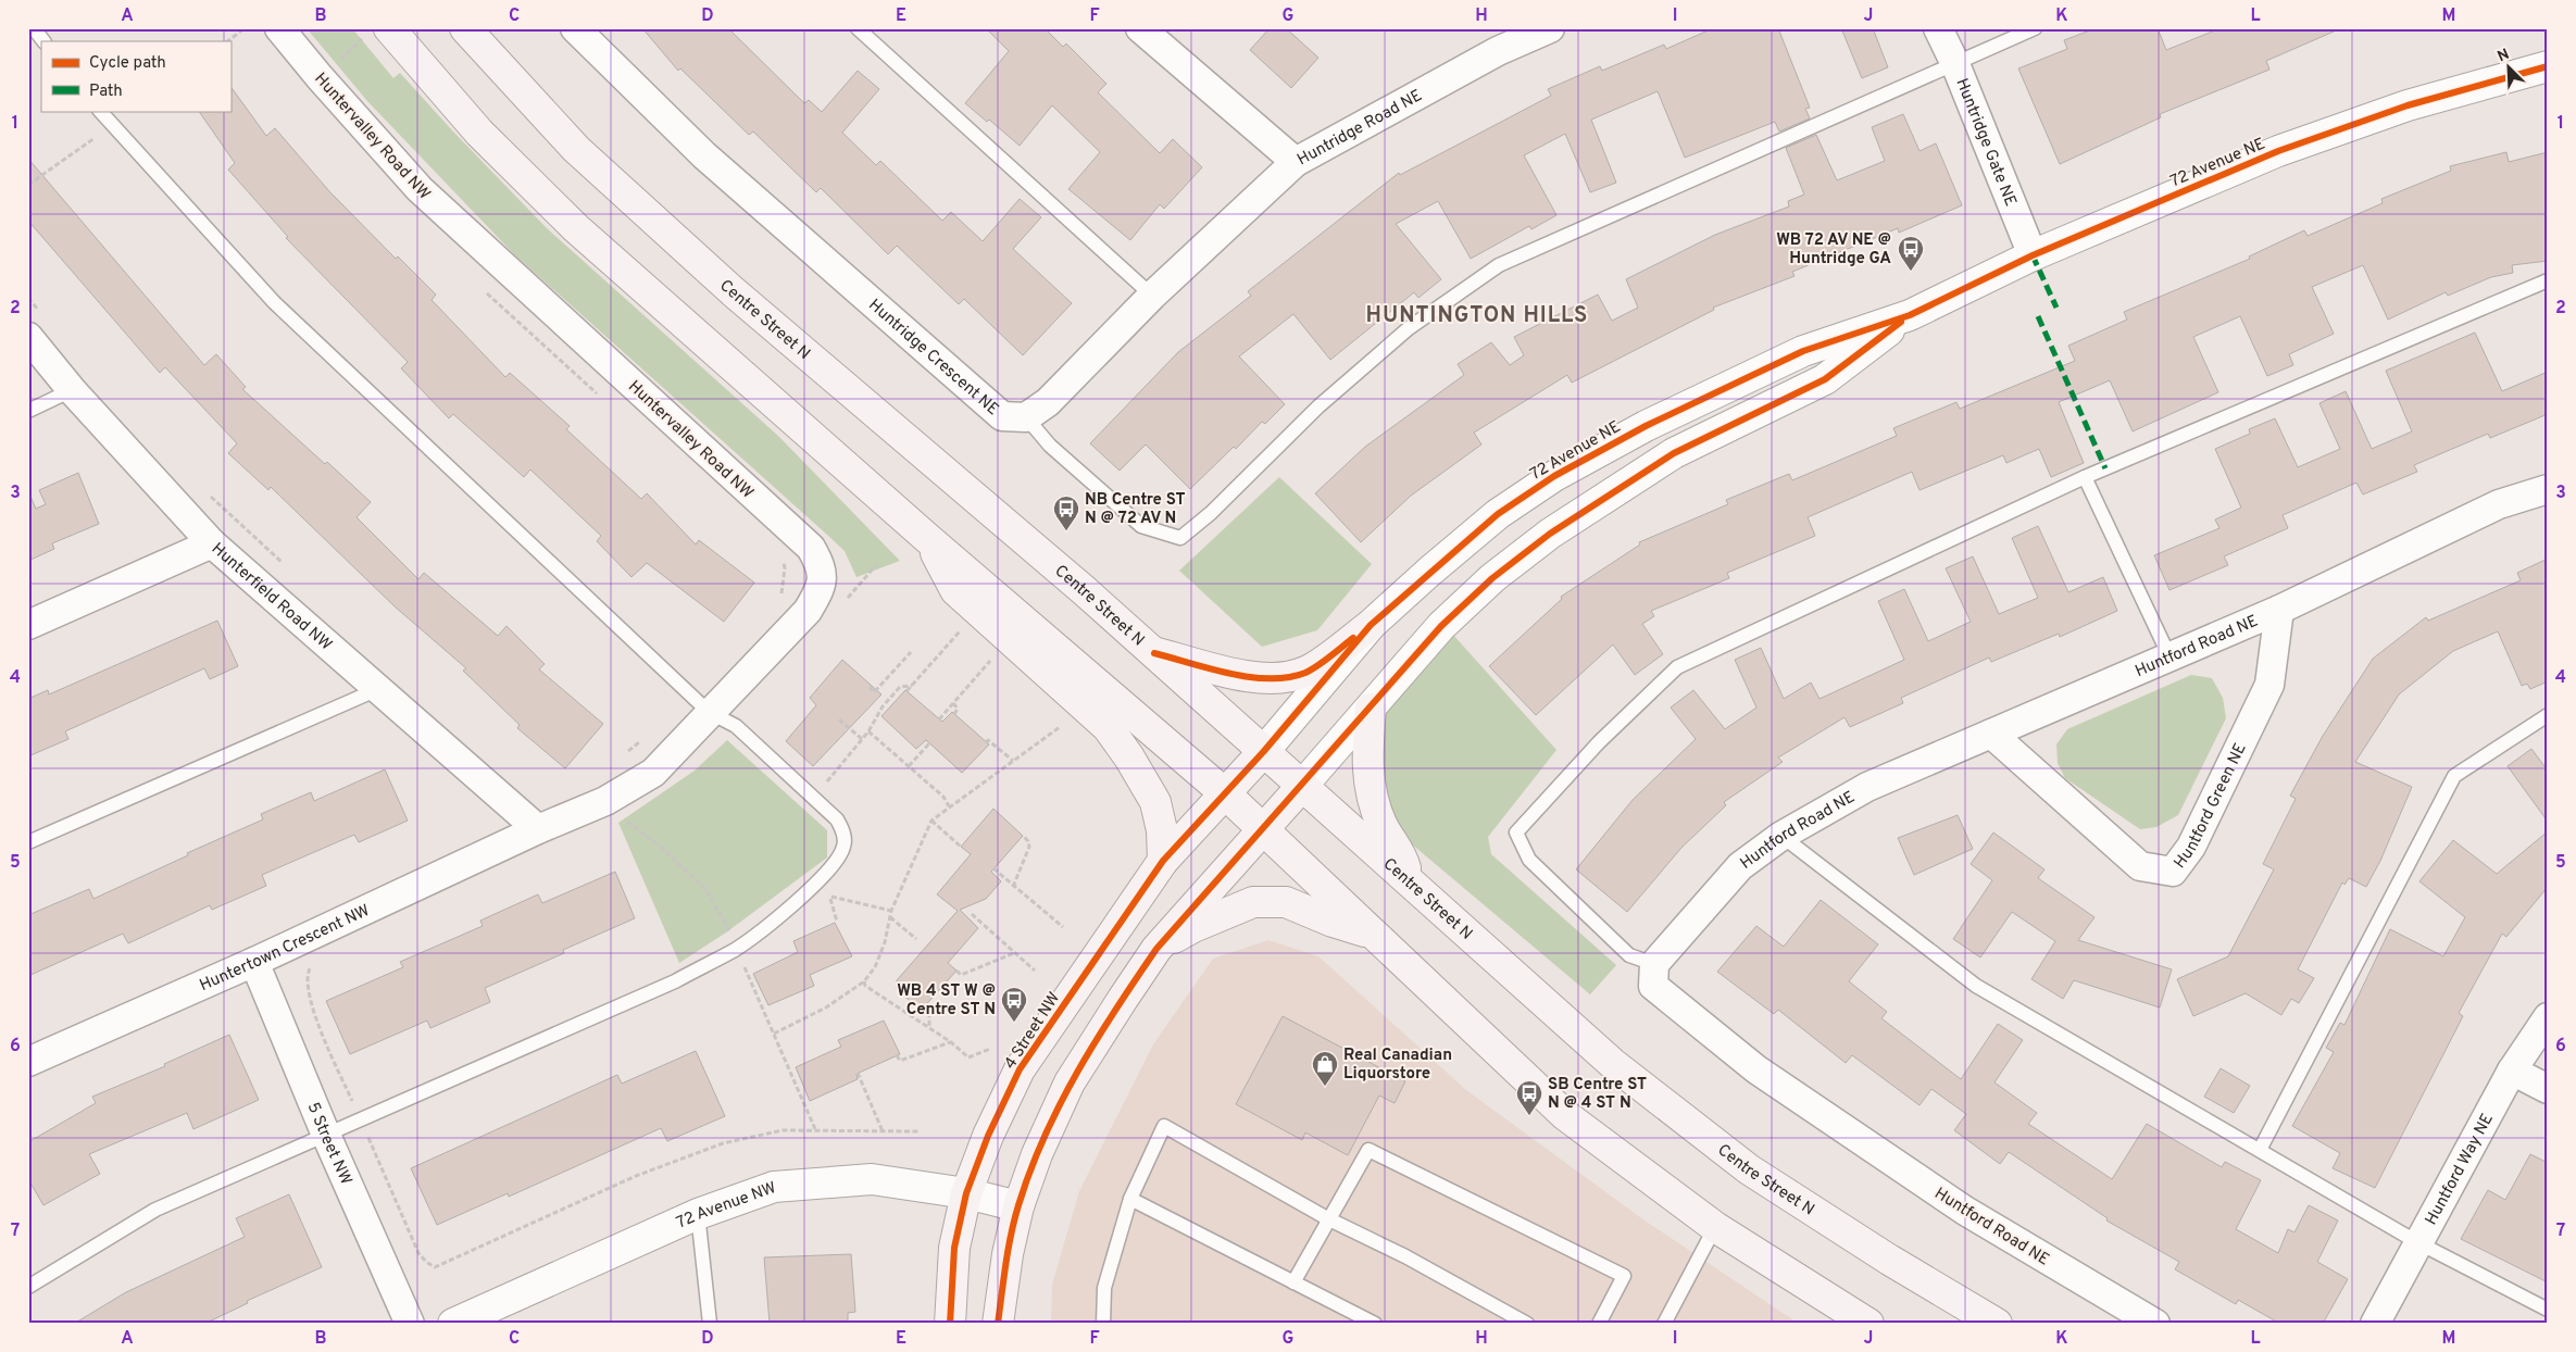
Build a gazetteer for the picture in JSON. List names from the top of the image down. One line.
{"streets":{"main road":["72 Avenue NE","Centre Street N","4 Street NW"],"street":["Huntridge Road NE","Huntervalley Road NW","Huntridge Gate NE","Huntridge Crescent NE","Hunterfield Road NW","Huntford Road NE","Huntford Green NE","Huntertown Crescent NW","5 Street NW","Huntford Way NE","72 Avenue NW"]},"crossings":[["Huntervalley Road NW","Hunterfield Road NW"],["Huntervalley Road NW","Huntertown Crescent NW"],["Huntridge Gate NE","72 Avenue NE"],["72 Avenue NE","Centre Street N"],["72 Avenue NE","4 Street NW"],["Hunterfield Road NW","Huntertown Crescent NW"],["Huntford Road NE","Huntford Green NE"],["Huntertown Crescent NW","5 Street NW"],["4 Street NW","72 Avenue NW"]],"districts":["HUNTINGTON HILLS"],"places":{"bus stop":["WB 72 AV NE @ Huntridge GA","NB Centre ST N @ 72 AV N","WB 4 ST W @ Centre ST N","SB Centre ST N @ 4 ST N"],"shop":["Real Canadian Liquorstore"]},"legend":["Cycle path","Path"],"north":"top left","grid":{"columns":["A","B","C","D","E","F","G","H","I","J","K","L","M"],"rows":["1","2","3","4","5","6","7"]}}
